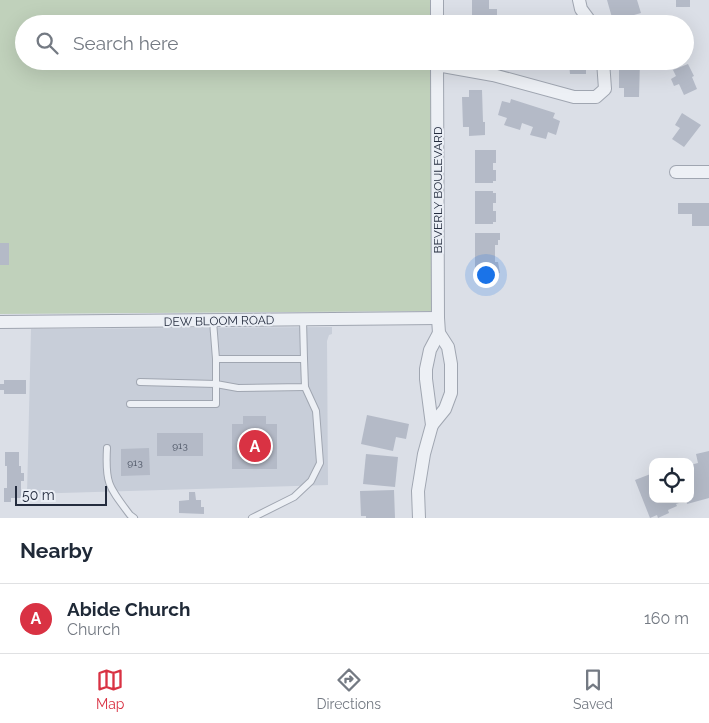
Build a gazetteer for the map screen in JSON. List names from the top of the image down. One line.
{"streets":{"street":["BEVERLY BOULEVARD","DEW BLOOM ROAD"]},"crossings":[["BEVERLY BOULEVARD","DEW BLOOM ROAD"]],"house_numbers":["913","913"],"scale_bar":"50 m","page":{"search":"Search here","pins":"A","scale":"50 m","heading":"Nearby","list":[{"mark":"A","name":"Abide Church","note":"Church","value":"160 m"}],"nav":["Map","Directions","Saved"]}}
